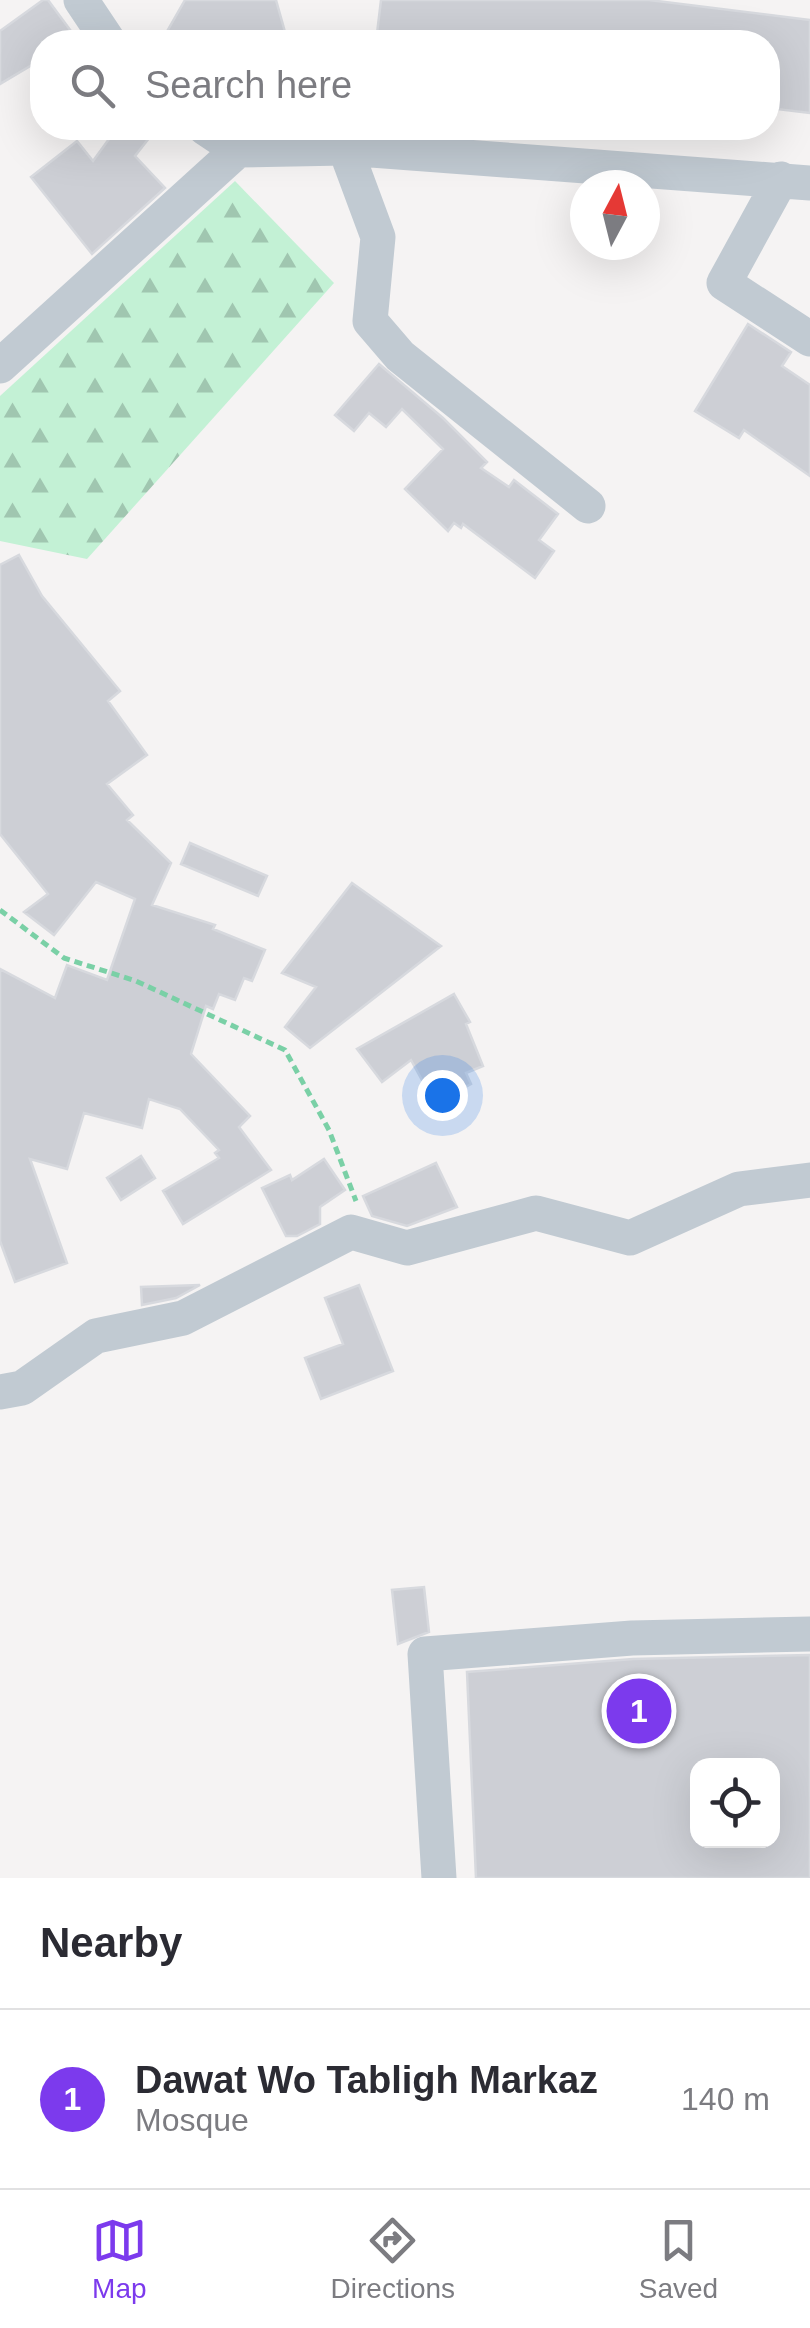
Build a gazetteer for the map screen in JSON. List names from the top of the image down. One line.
{"north":"top","page":{"search":"Search here","pins":"1","heading":"Nearby","list":[{"mark":"1","name":"Dawat Wo Tabligh Markaz","note":"Mosque","value":"140 m"}],"nav":["Map","Directions","Saved"]}}
